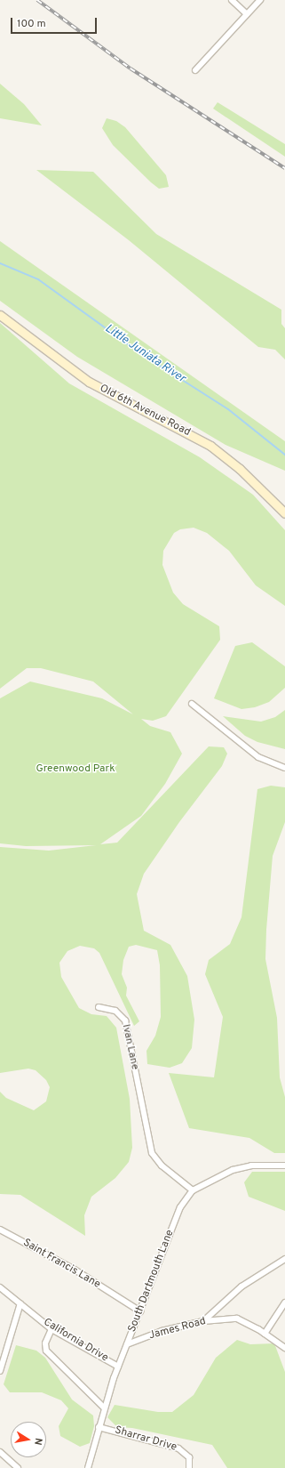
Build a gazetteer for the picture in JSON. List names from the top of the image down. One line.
{"streets":{"main road":["Old 6th Avenue Road"],"street":["Ivan Lane","Saint Francis Lane","South Dartmouth Lane","James Road","California Drive","Sharrar Drive"]},"crossings":[["Ivan Lane","South Dartmouth Lane"],["Saint Francis Lane","South Dartmouth Lane"],["South Dartmouth Lane","James Road"],["South Dartmouth Lane","California Drive"],["South Dartmouth Lane","Sharrar Drive"]],"water":["Little Juniata River"],"parks":["Greenwood Park"],"scale_bar":"100 m","north":"right"}
